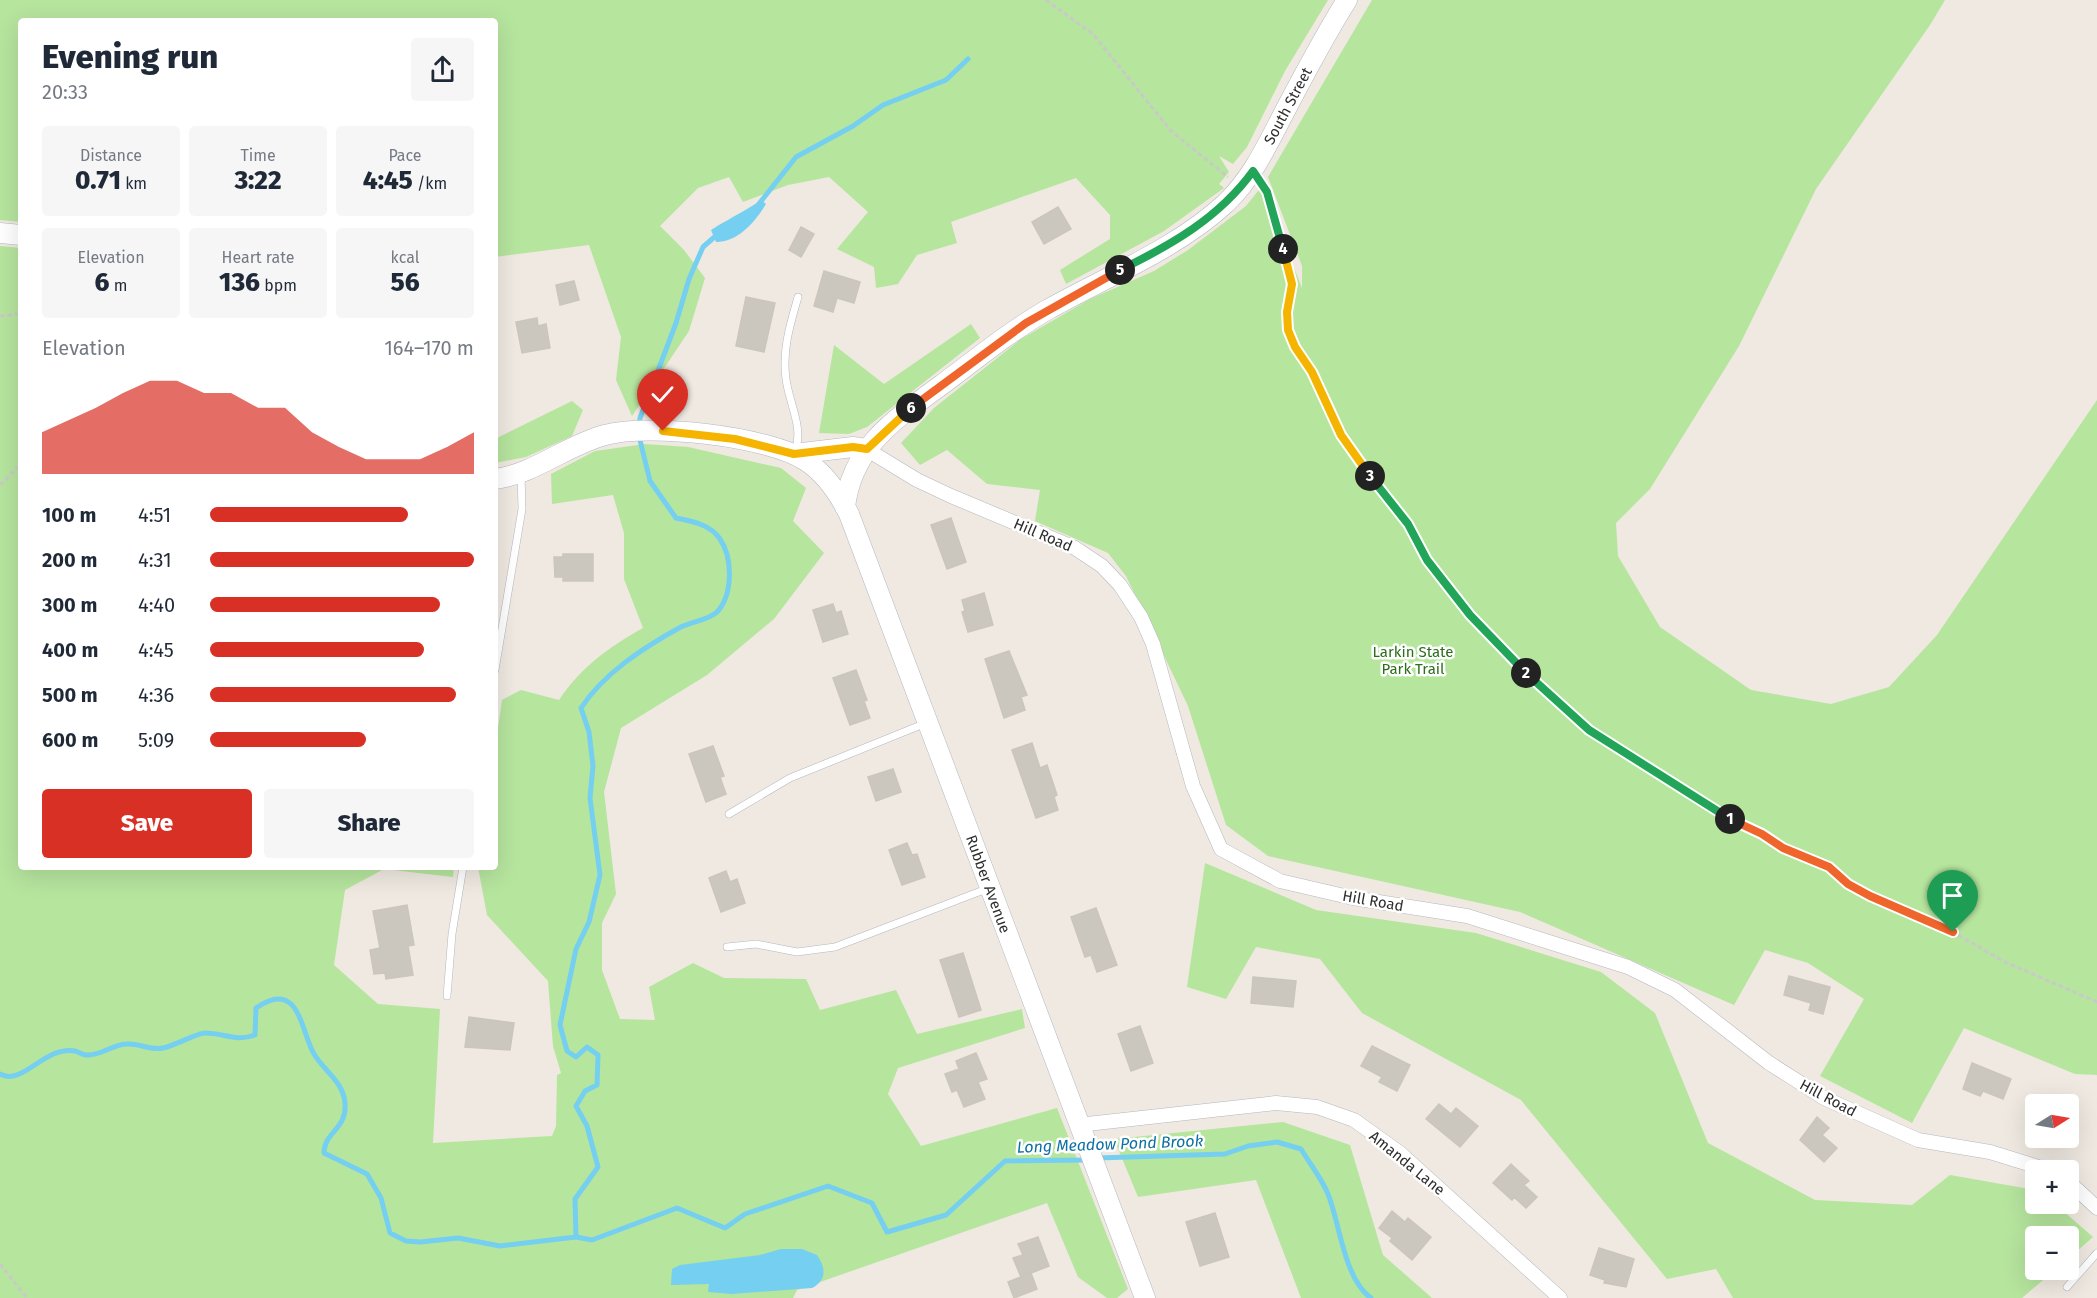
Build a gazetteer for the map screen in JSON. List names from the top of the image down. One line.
{"streets":{"street":["South Street","Hill Road","Rubber Avenue","Amanda Lane"]},"crossings":[["South Street","Hill Road"],["South Street","Rubber Avenue"],["Rubber Avenue","Amanda Lane"]],"water":["Long Meadow Pond Brook"],"parks":["Larkin State Park Trail"],"north":"right","page":{"heading":["Evening run","20:33"],"stats":[["Distance","0.71 km"],["Time","3:22"],["Pace","4:45 /km"],["Elevation","6 m"],["Heart rate","136 bpm"],["kcal","56"]],"pins":["4","5","6","3","2","1"],"chart":["Elevation","164–170 m"],"list":[{"name":"100 m","note":"4:51"},{"name":"200 m","note":"4:31"},{"name":"300 m","note":"4:40"},{"name":"400 m","note":"4:45"},{"name":"500 m","note":"4:36"},{"name":"600 m","note":"5:09"}],"buttons":["Save","Share"],"map_buttons":["+","−"]}}
